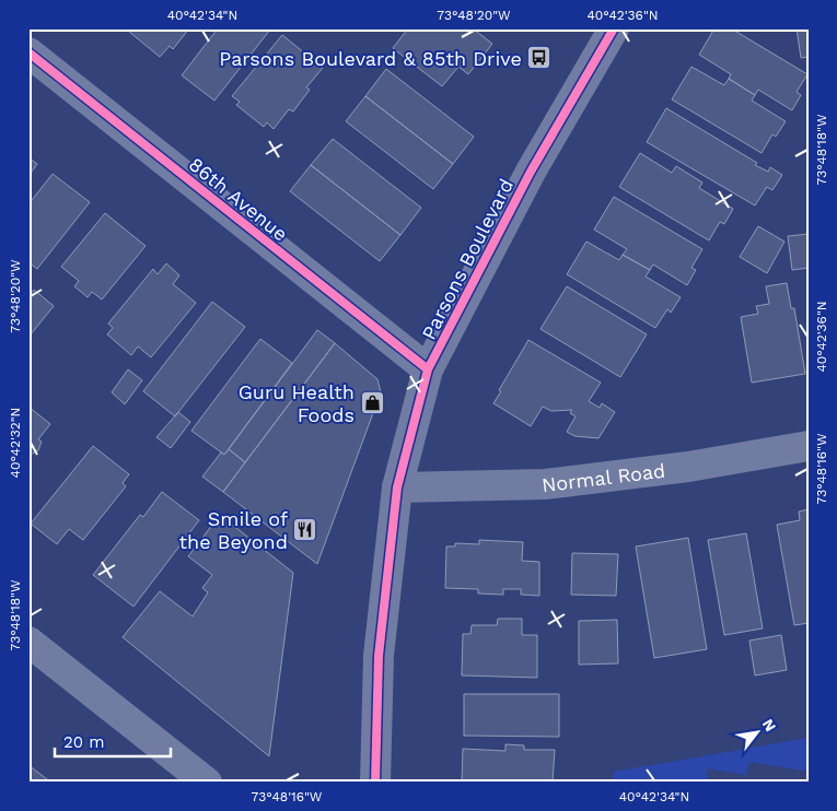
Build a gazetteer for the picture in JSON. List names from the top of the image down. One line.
{"streets":{"street":["86th Avenue","Parsons Boulevard","Normal Road"]},"crossings":[["86th Avenue","Parsons Boulevard"],["Parsons Boulevard","Normal Road"]],"places":{"bus stop":["Parsons Boulevard & 85th Drive"],"shop":["Guru Health Foods"],"restaurant":["Smile of the Beyond"]},"scale_bar":"20 m","north":"top right","coordinates":["40°42'34\"N","73°48'20\"W","40°42'36\"N","73°48'18\"W","40°42'32\"N","73°48'16\"W"]}
